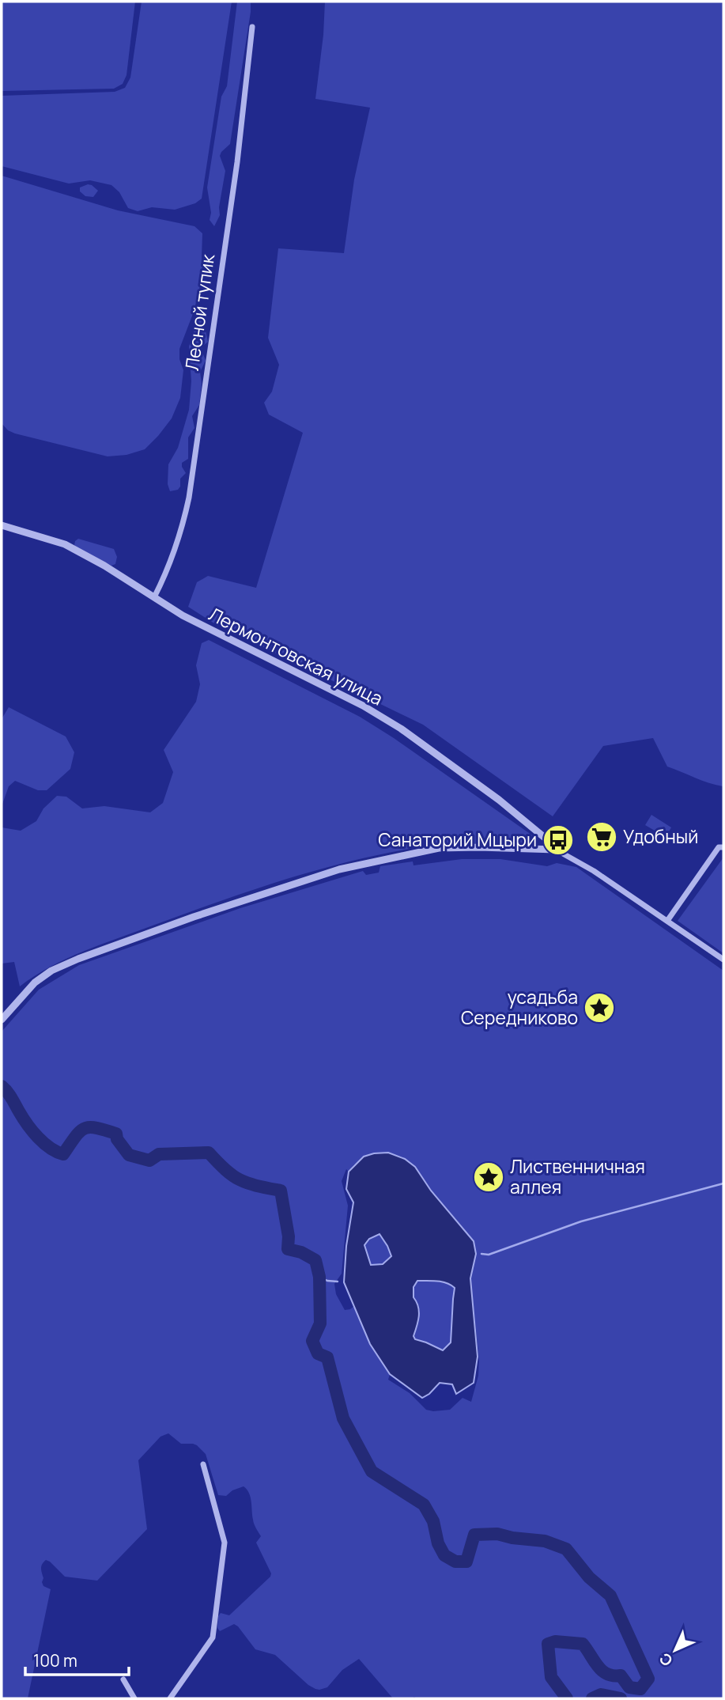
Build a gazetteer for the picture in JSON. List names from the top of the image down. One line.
{"streets":{"street":["Лесной тупик","Лермонтовская улица"]},"crossings":[["Лесной тупик","Лермонтовская улица"]],"places":{"supermarket":["Удобный"],"bus stop":["Санаторий Мцыри"],"place":["усадьба Середниково","Лиственничная аллея"]},"scale_bar":"100 m","north":"bottom left"}
